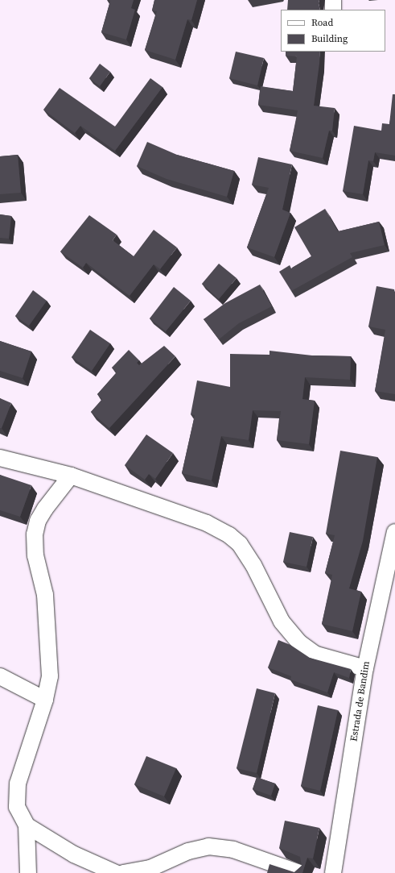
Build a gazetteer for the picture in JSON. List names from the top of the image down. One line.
{"streets":{"street":["Estrada de Bandim"]},"legend":["Road","Building"]}
